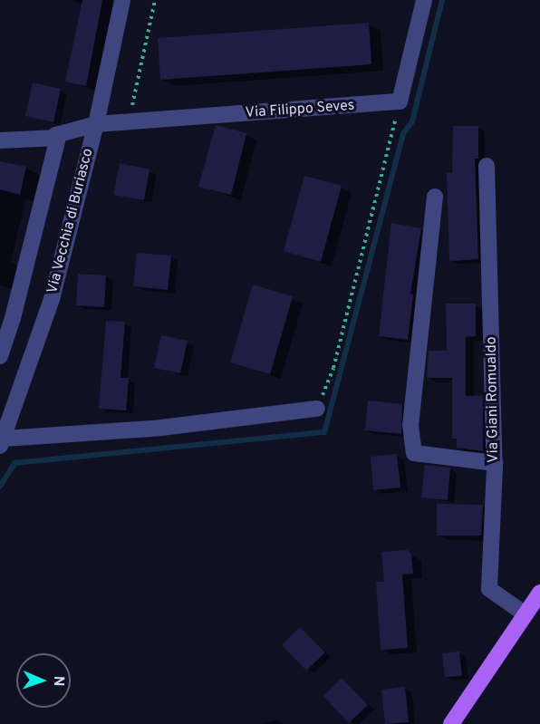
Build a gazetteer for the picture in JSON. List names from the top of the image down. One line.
{"streets":{"street":["Via Filippo Seves","Via Vecchia di Buriasco","Via Giani Romualdo"]},"crossings":[["Via Filippo Seves","Via Vecchia di Buriasco"]],"north":"right"}
